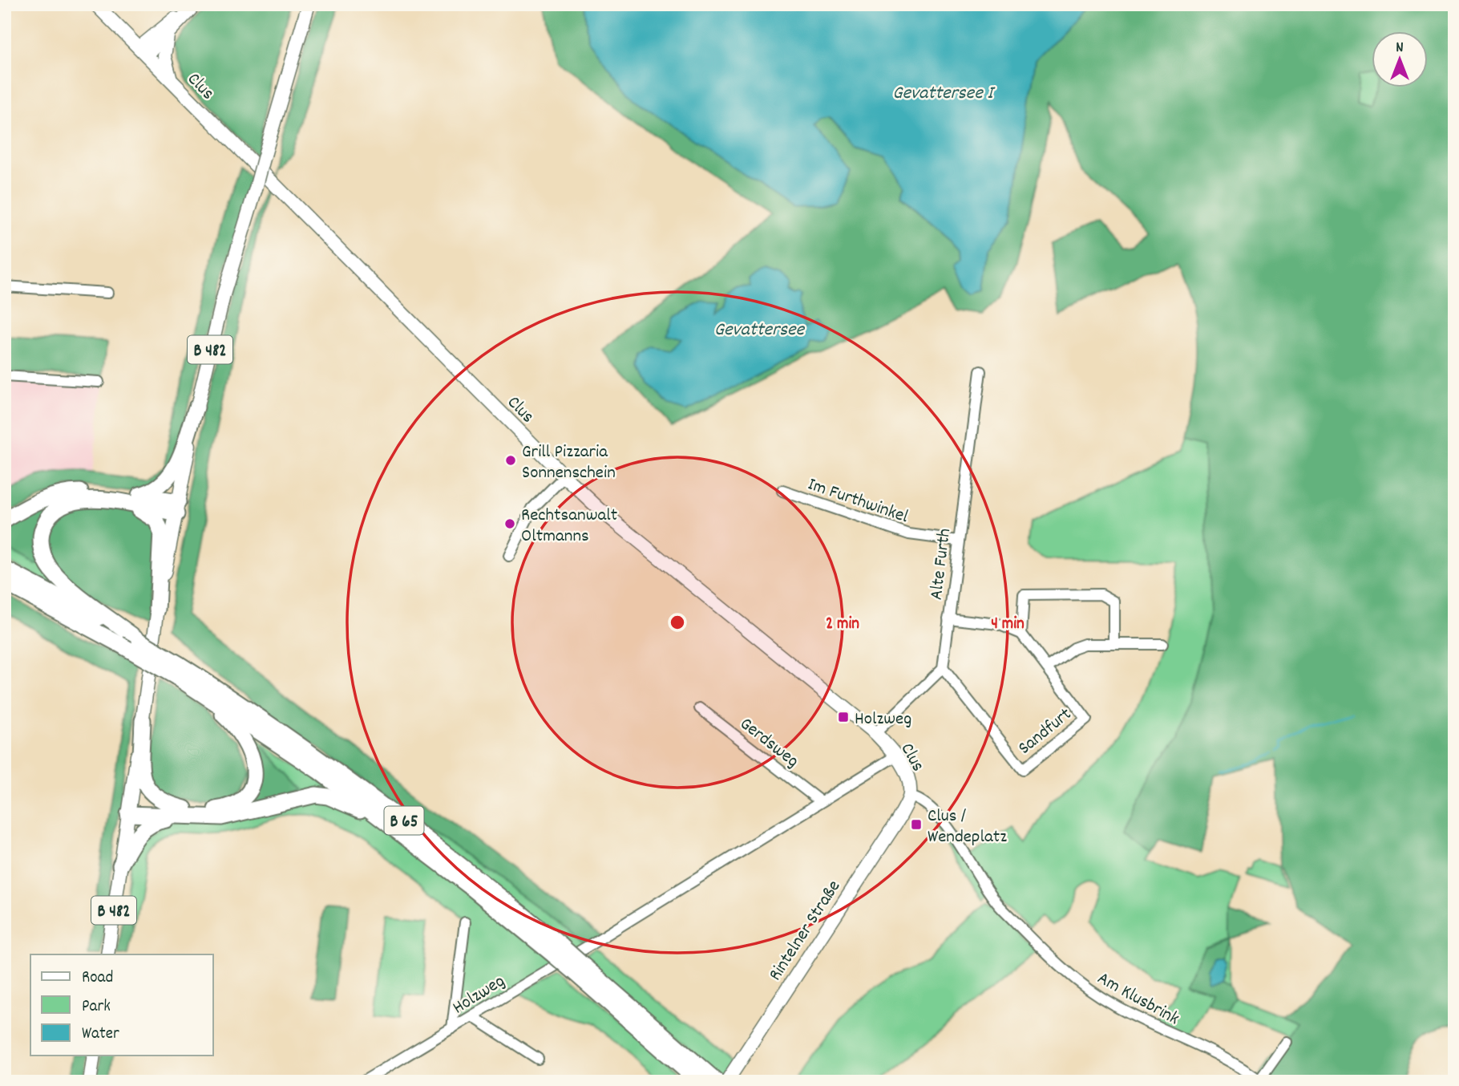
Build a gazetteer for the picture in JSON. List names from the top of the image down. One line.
{"streets":{"highway":["B 65"],"main road":["Clus","B 482","Rintelner Straße"],"street":["Im Furthwinkel","Alte Furth","Sandfurt","Gerdsweg","Holzweg","Am Klusbrink"]},"crossings":[["Clus","Rintelner Straße"],["Clus","Holzweg"],["Clus","Am Klusbrink"],["Im Furthwinkel","Alte Furth"],["Alte Furth","Sandfurt"],["Gerdsweg","Holzweg"],["B 65","Rintelner Straße"]],"water":["Gevattersee I","Gevattersee"],"places":{"other":["Grill Pizzaria Sonnenschein","Rechtsanwalt Oltmanns"],"transit":["Holzweg","Clus / Wendeplatz"]},"legend":["Road","Park","Water"],"north":"top","rings":["2 min","4 min"]}
